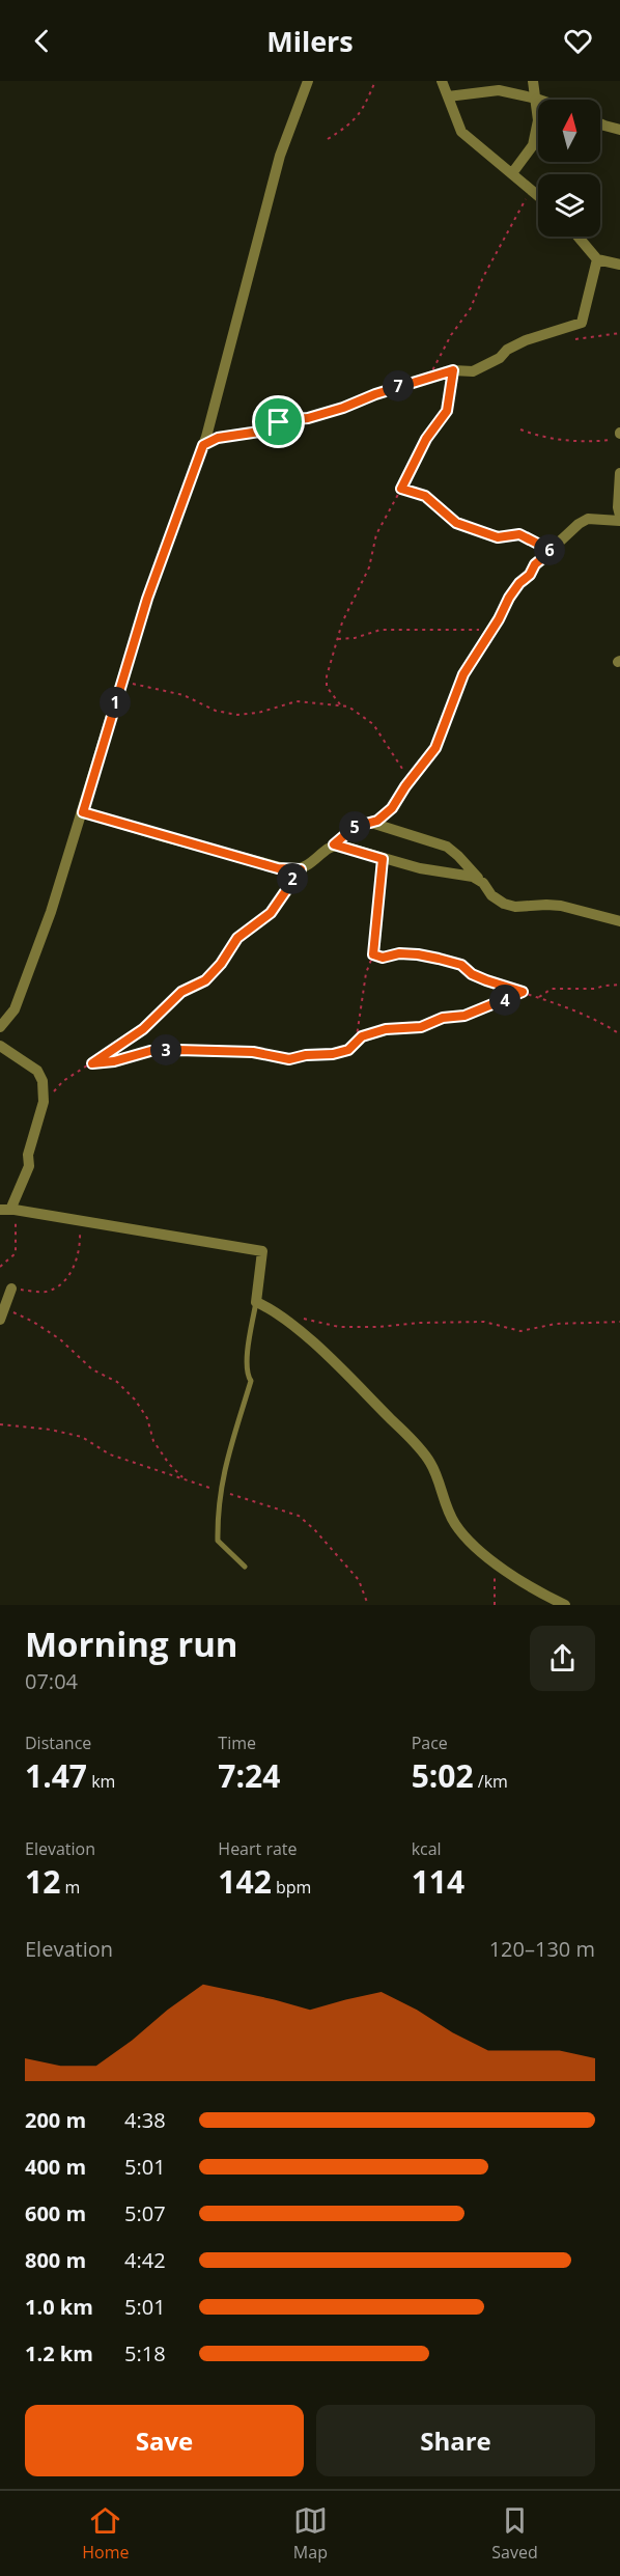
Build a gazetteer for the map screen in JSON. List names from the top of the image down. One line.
{"north":"top","page":{"header":"Milers","pins":["7","6","1","5","2","4","3"],"heading":["Morning run","07:04"],"stats":[["Distance","1.47 km"],["Time","7:24"],["Pace","5:02 /km"],["Elevation","12 m"],["Heart rate","142 bpm"],["kcal","114"]],"chart":["Elevation","120–130 m"],"list":[{"name":"200 m","note":"4:38"},{"name":"400 m","note":"5:01"},{"name":"600 m","note":"5:07"},{"name":"800 m","note":"4:42"},{"name":"1.0 km","note":"5:01"},{"name":"1.2 km","note":"5:18"}],"buttons":["Save","Share"],"tabs":["Home","Map","Saved"]}}
